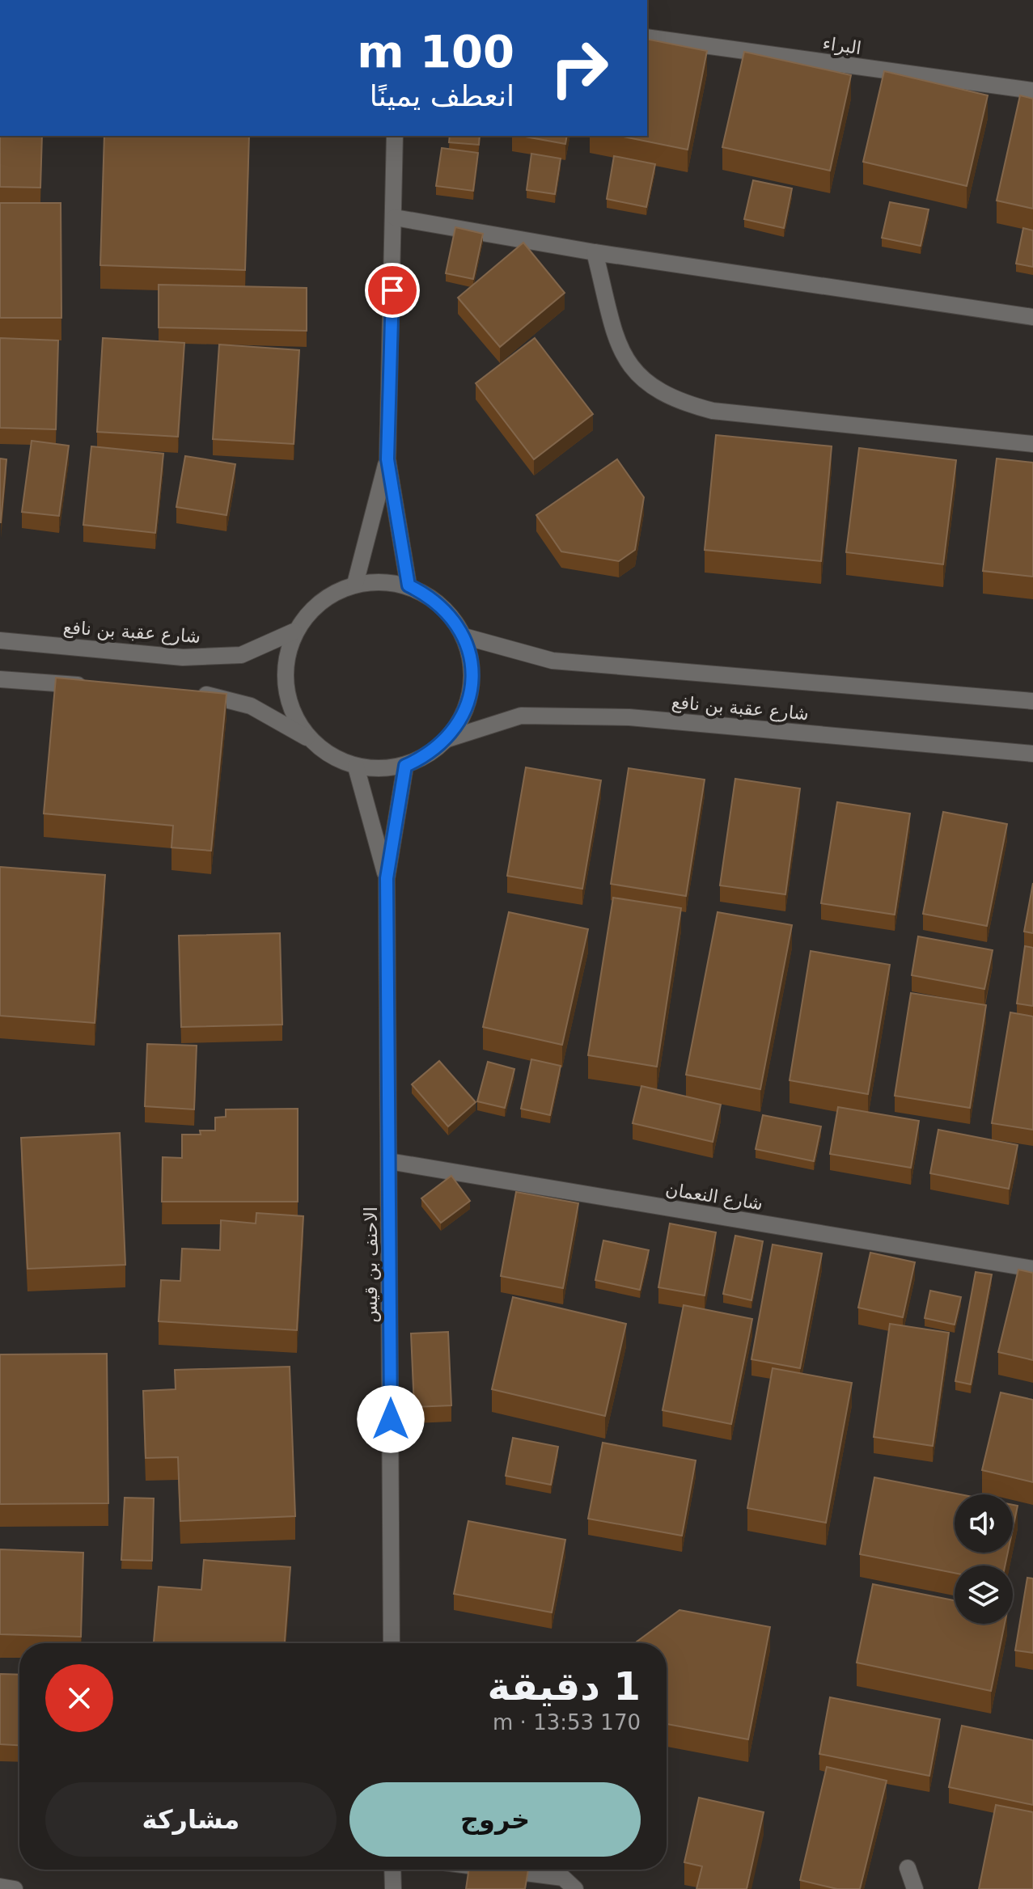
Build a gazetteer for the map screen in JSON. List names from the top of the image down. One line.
{"streets":{"street":["البراء","شارع عقبة بن نافع","شارع النعمان","الاحنف بن قيس"]},"crossings":[["شارع عقبة بن نافع","الاحنف بن قيس"],["شارع النعمان","الاحنف بن قيس"]],"page":{"turn":["100 m","انعطف يمينًا"],"heading":["1 دقيقة","170 m · 13:53"],"buttons":["خروج","مشاركة"]}}
